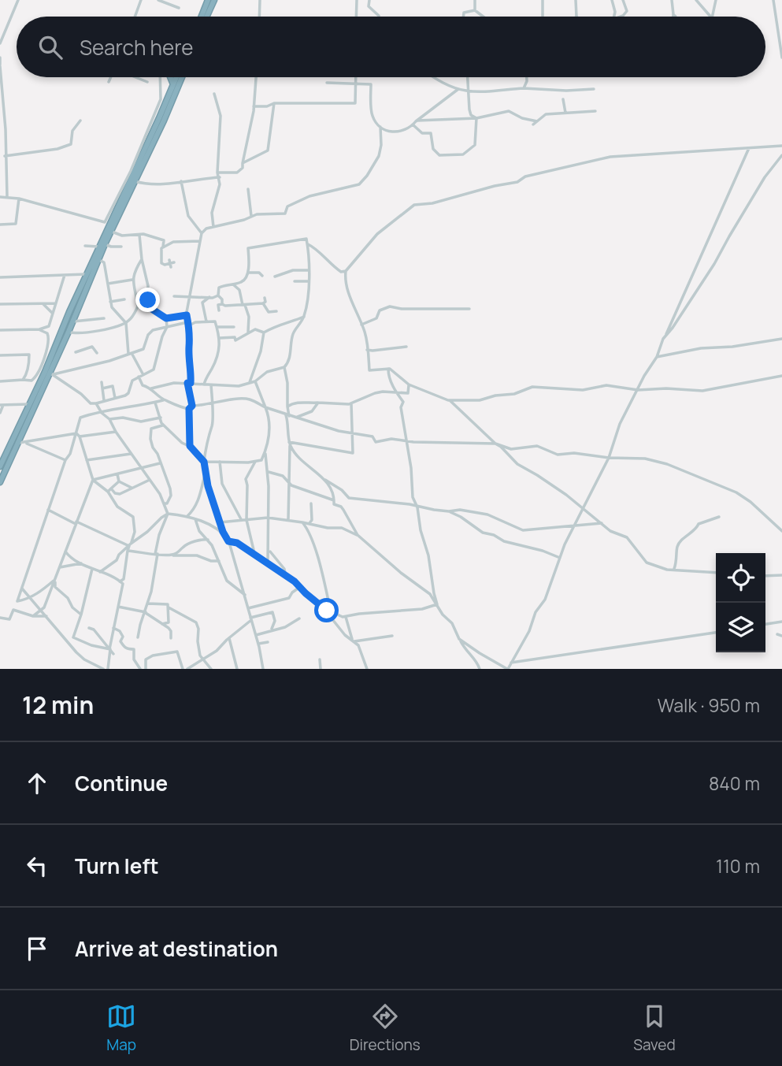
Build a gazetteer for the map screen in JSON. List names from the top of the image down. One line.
{"page":{"search":"Search here","heading":["12 min","Walk · 950 m"],"list":[["Continue","840 m"],["Turn left","110 m"],"Arrive at destination"],"nav":["Map","Directions","Saved"]}}
